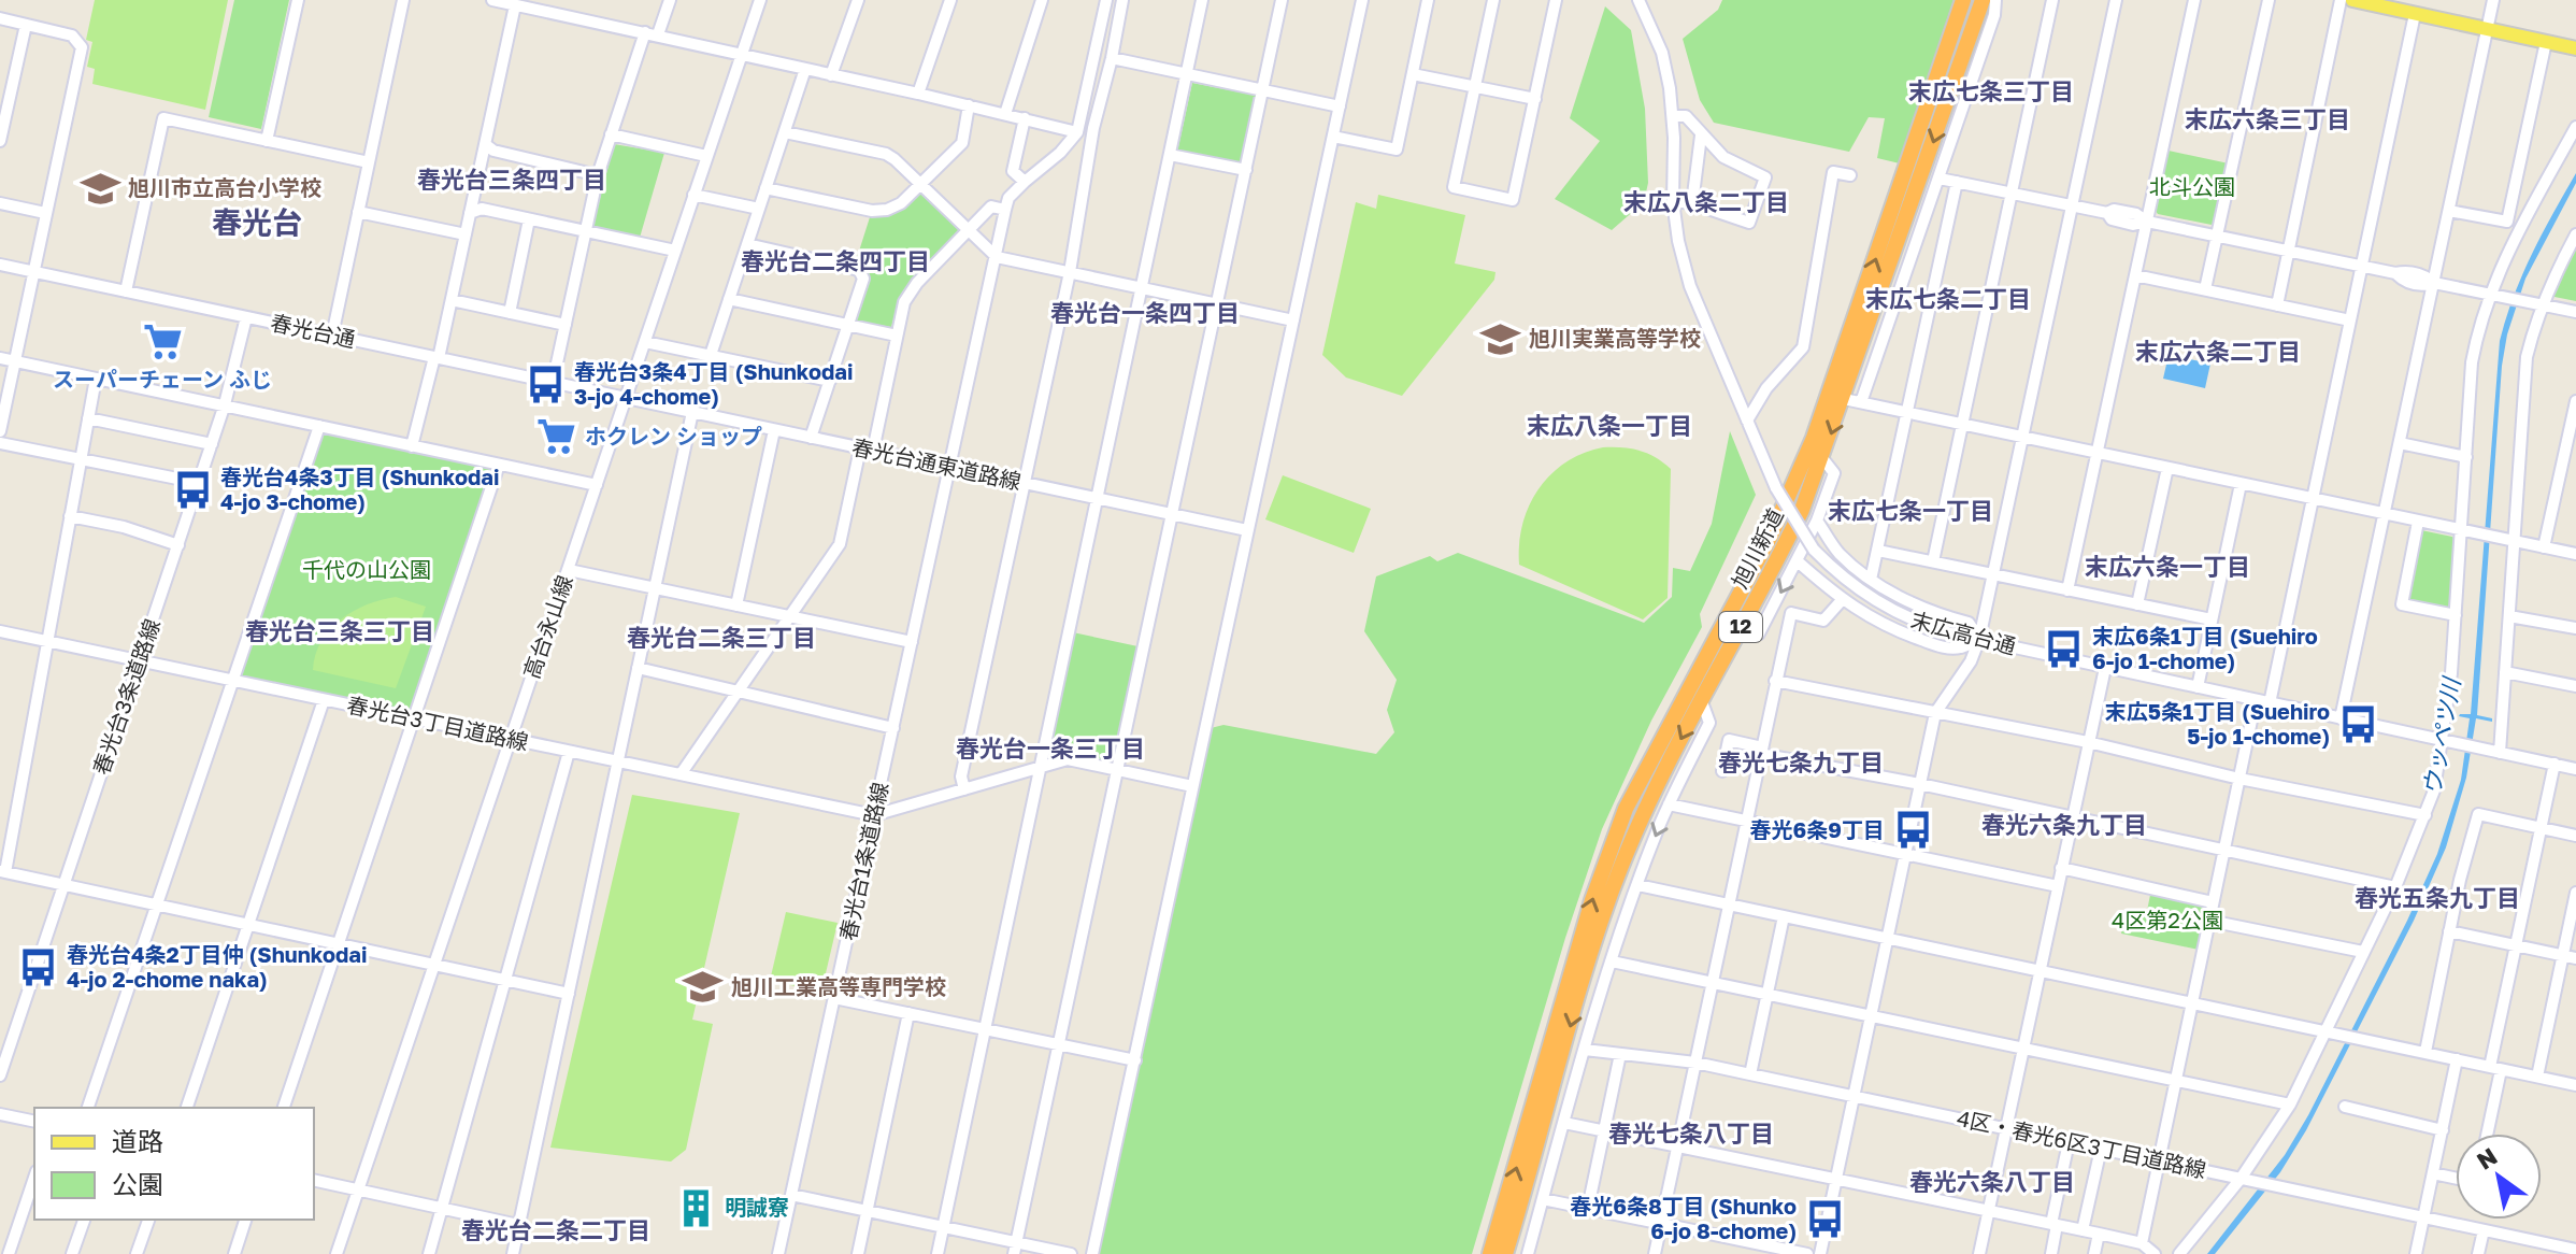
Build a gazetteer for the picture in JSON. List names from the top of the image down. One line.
{"streets":{"highway":["旭川新道","12"],"street":["春光台通","春光台通東道路線","高台永山線","末広高台通","春光台3条道路線","春光台3丁目道路線","春光台1条道路線","4区・春光6区3丁目道路線"]},"crossings":[["春光台通","春光台通東道路線"],["春光台通","高台永山線"],["春光台通","春光台3条道路線"],["春光台通東道路線","高台永山線"],["春光台通東道路線","春光台1条道路線"],["高台永山線","春光台3丁目道路線"],["春光台3条道路線","春光台3丁目道路線"],["春光台3丁目道路線","春光台1条道路線"]],"districts":["末広七条三丁目","末広六条三丁目","春光台三条四丁目","末広八条二丁目","春光台","春光台二条四丁目","末広七条二丁目","春光台一条四丁目","末広六条二丁目","末広八条一丁目","末広七条一丁目","末広六条一丁目","春光台三条三丁目","春光台二条三丁目","春光台一条三丁目","春光七条九丁目","春光六条九丁目","春光五条九丁目","春光七条八丁目","春光六条八丁目","春光台二条二丁目"],"water":["ウッペツ川"],"parks":["北斗公園","千代の山公園","4区第2公園"],"places":{"school or university":["旭川市立高台小学校","旭川実業高等学校","旭川工業高等専門学校"],"supermarket":["スーパーチェーン ふじ","ホクレン ショップ"],"bus stop":["春光台3条4丁目 (Shunkodai 3-jo 4-chome)","春光台4条3丁目 (Shunkodai 4-jo 3-chome)","末広6条1丁目 (Suehiro 6-jo 1-chome)","末広5条1丁目 (Suehiro 5-jo 1-chome)","春光6条9丁目","春光台4条2丁目仲 (Shunkodai 4-jo 2-chome naka)","春光6条8丁目 (Shunko 6-jo 8-chome)"],"building":["明誠寮"]},"legend":["道路","公園"],"north":"top left"}
